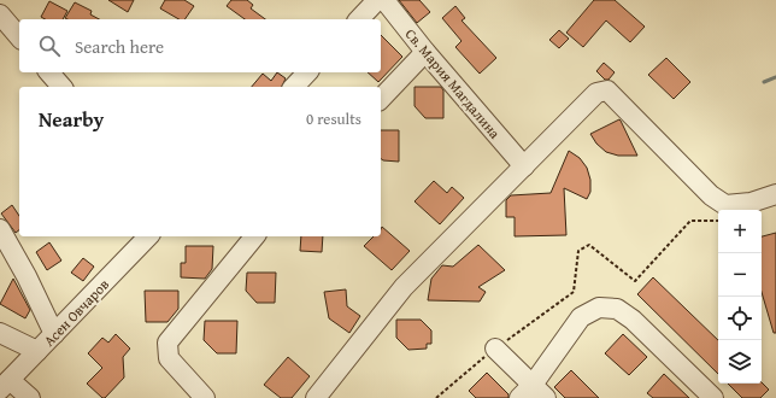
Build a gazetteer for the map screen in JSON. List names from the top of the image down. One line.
{"streets":{"street":["Св. Мария Магдалина","Асен Овчаров"]},"page":{"search":"Search here","heading":["Nearby","0 results"],"map_buttons":["+","−"]}}
